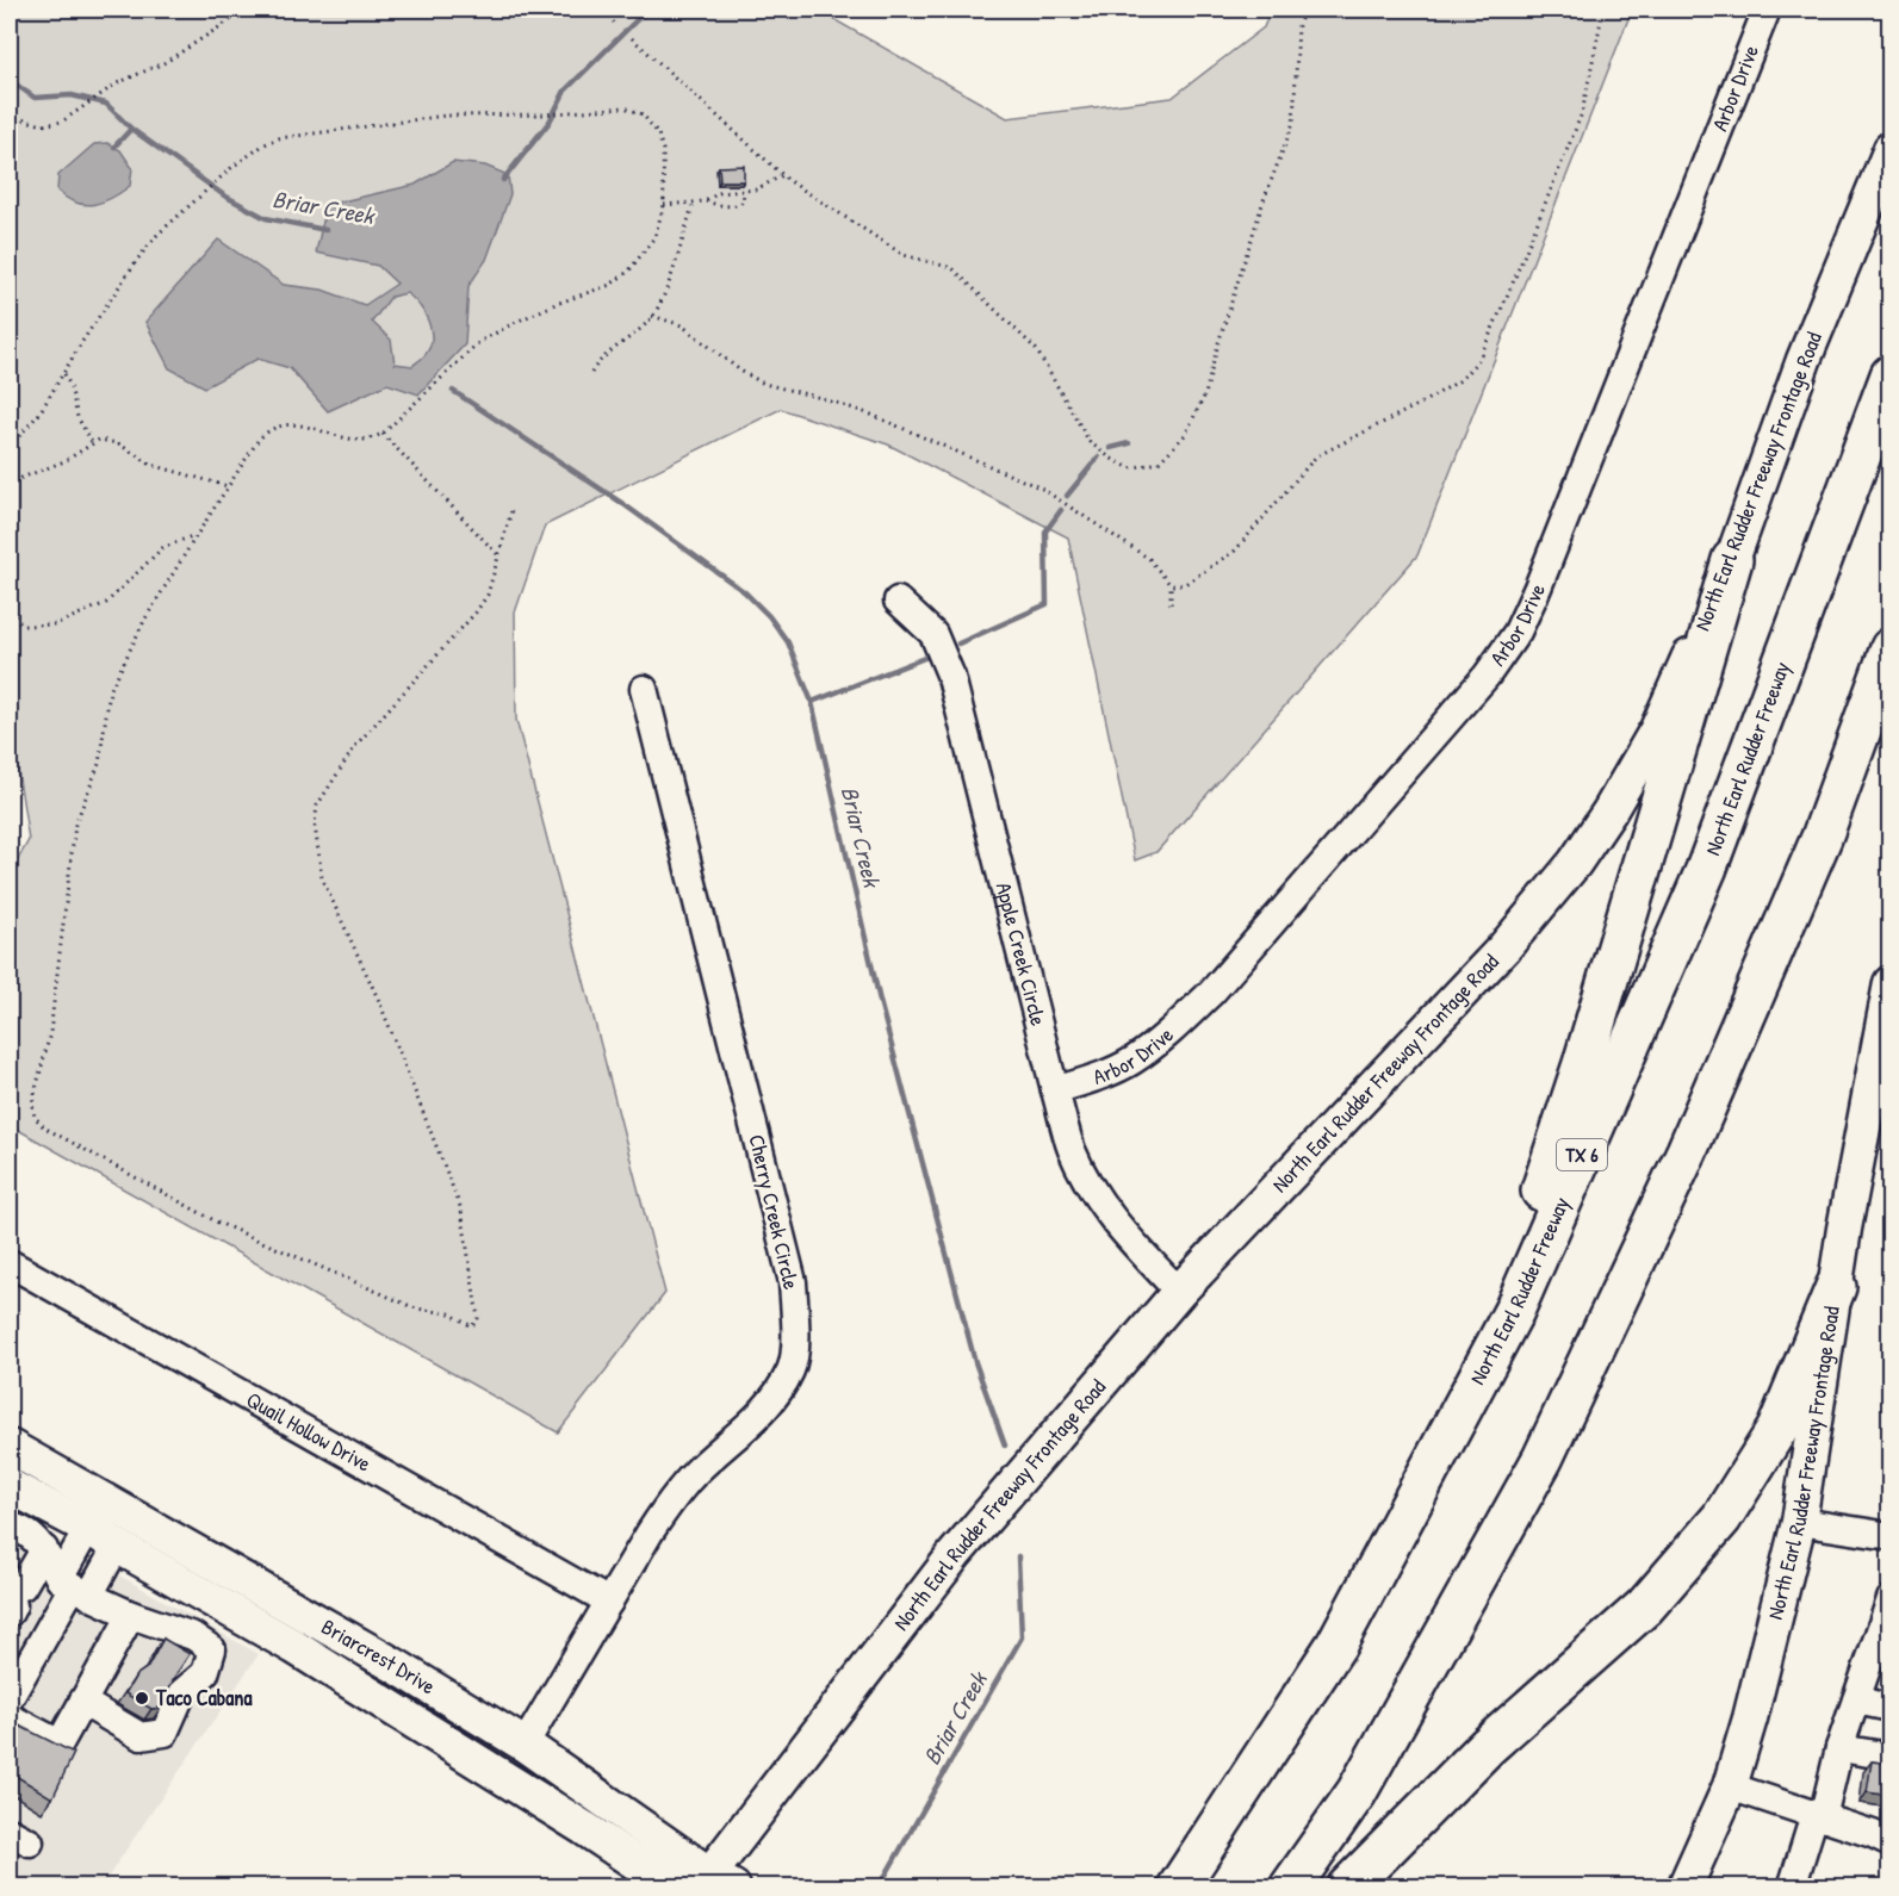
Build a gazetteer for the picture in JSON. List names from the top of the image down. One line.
{"streets":{"highway":["North Earl Rudder Freeway","TX 6"],"main road":["North Earl Rudder Freeway Frontage Road","Briarcrest Drive"],"street":["Arbor Drive","Apple Creek Circle","Cherry Creek Circle","Quail Hollow Drive"]},"crossings":[["Arbor Drive","Apple Creek Circle"],["North Earl Rudder Freeway Frontage Road","Apple Creek Circle"],["North Earl Rudder Freeway Frontage Road","Briarcrest Drive"],["Cherry Creek Circle","Quail Hollow Drive"],["Cherry Creek Circle","Briarcrest Drive"]],"water":["Briar Creek"],"places":["Taco Cabana"]}
